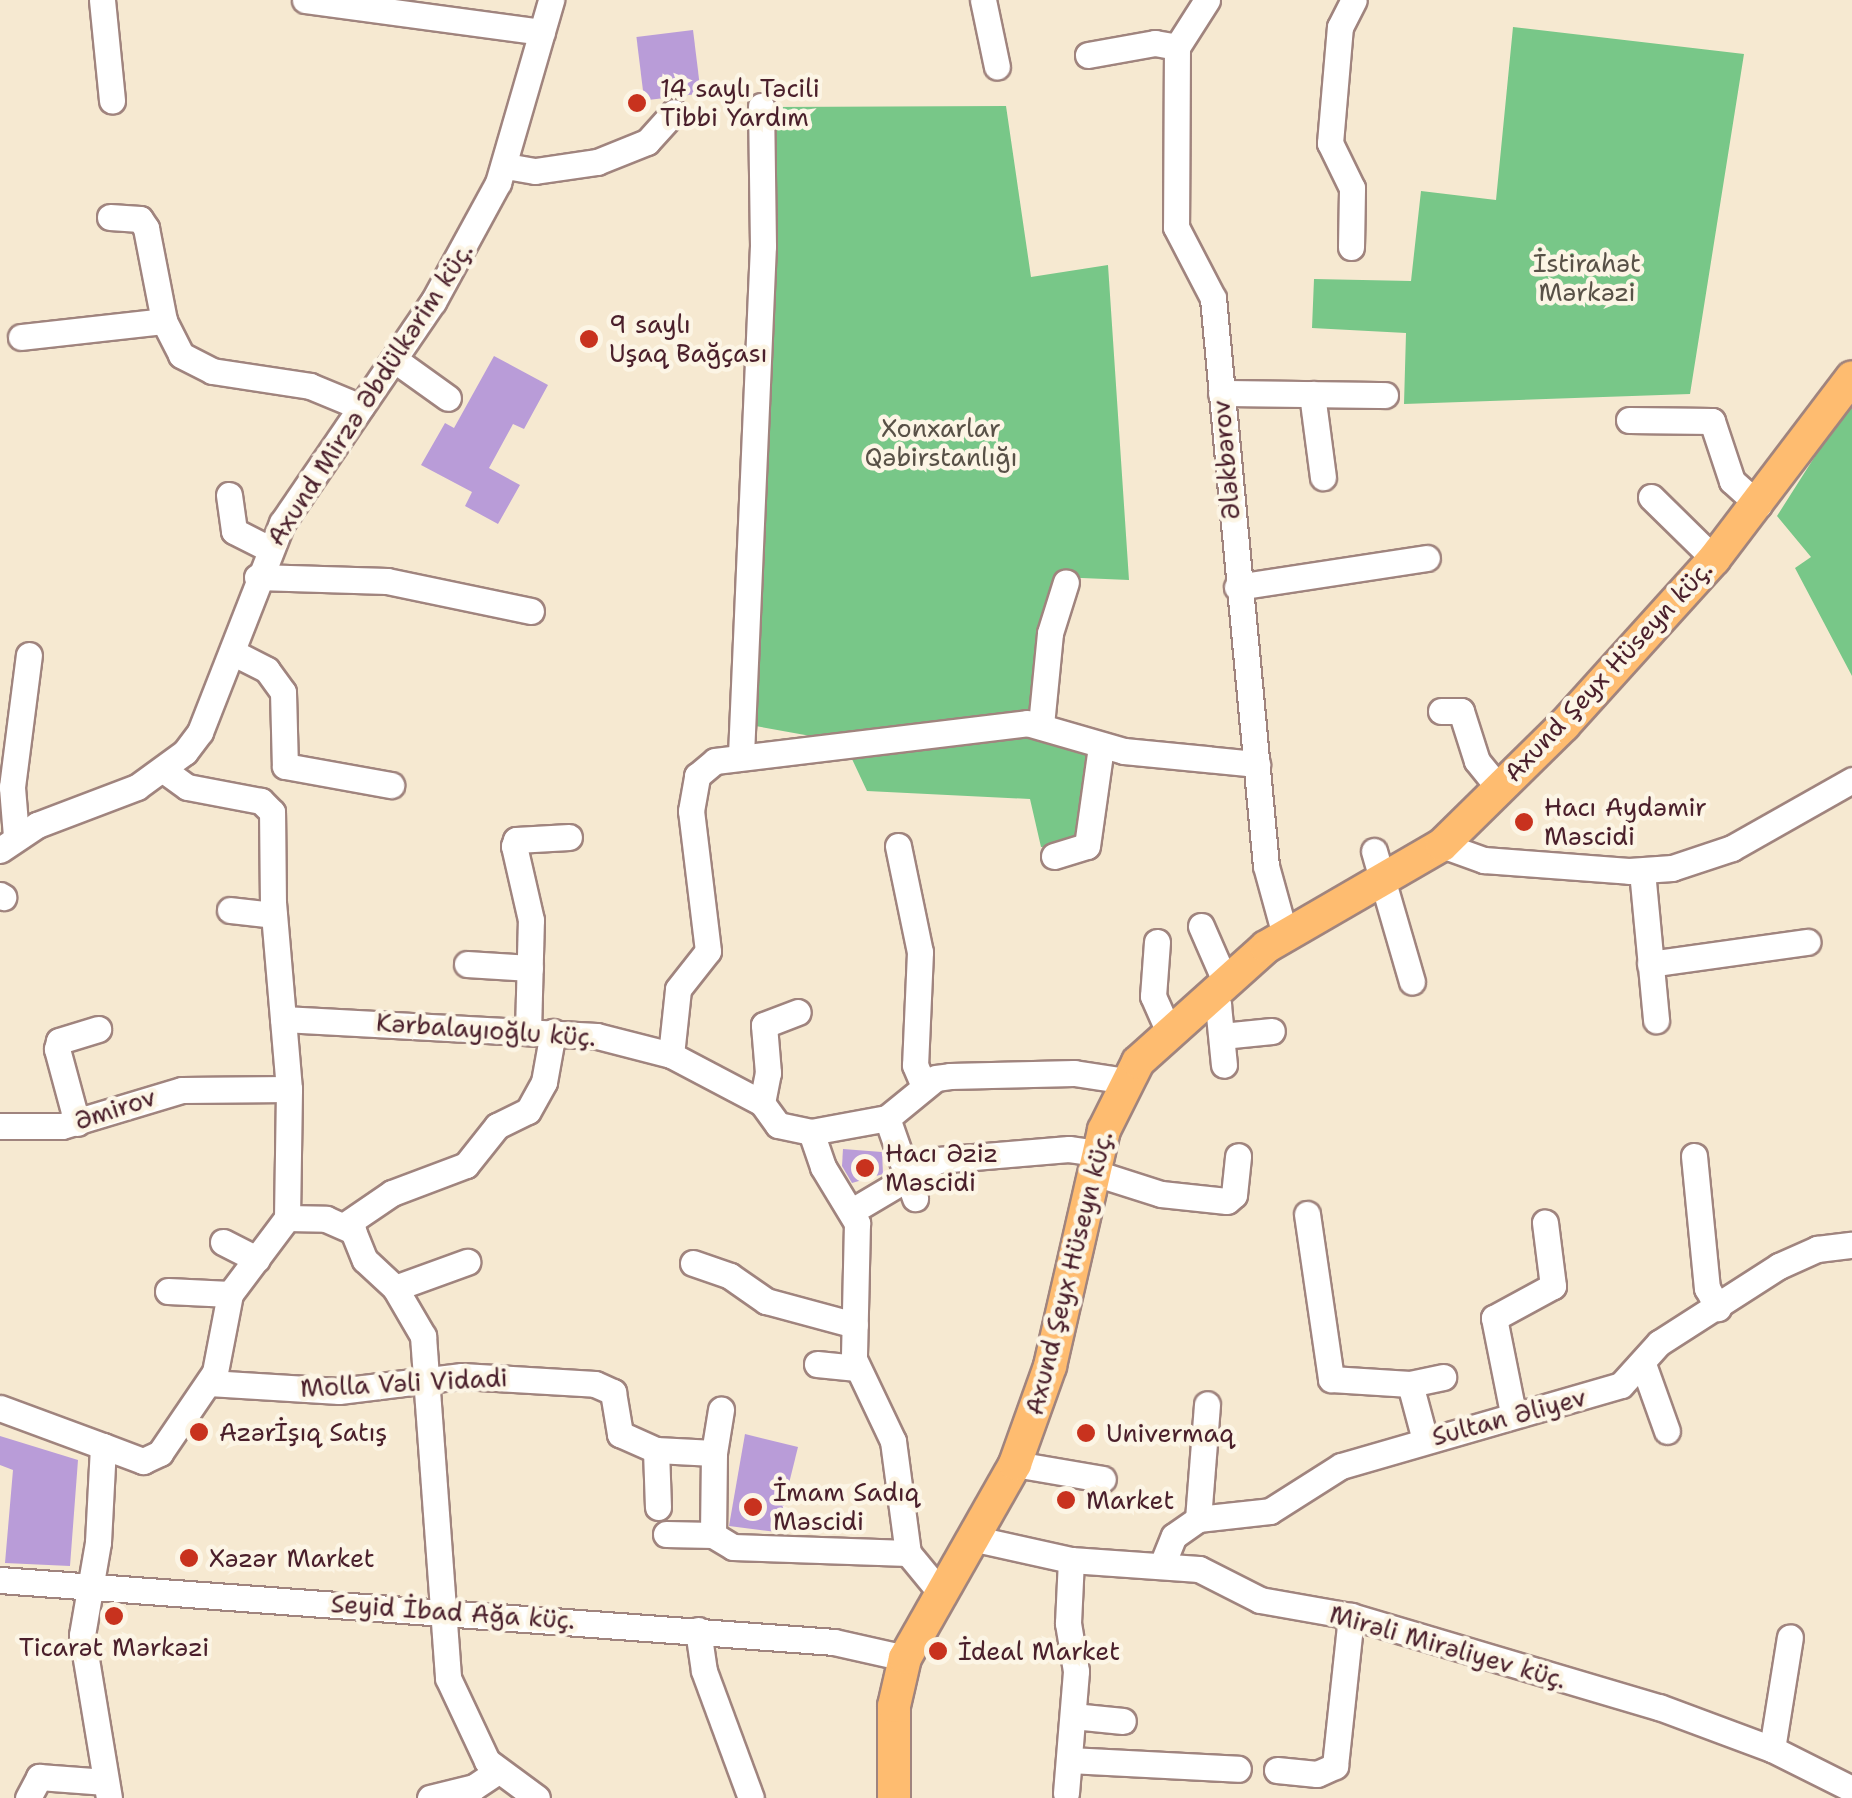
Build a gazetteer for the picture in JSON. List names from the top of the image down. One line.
{"streets":{"main road":["Axund Şeyx Hüseyn küç."],"street":["Axund Mirzə Əbdülkərim küç.","Ələkbərov","Kərbalayıoğlu küç.","Əmirov","Molla Vəli Vidadi","Sultan Əliyev","Seyid İbad Ağa küç.","Mirəli Mirəliyev küç."]},"crossings":[["Ələkbərov","Axund Şeyx Hüseyn küç."],["Axund Şeyx Hüseyn küç.","Seyid İbad Ağa küç."],["Axund Şeyx Hüseyn küç.","Mirəli Mirəliyev küç."]],"parks":["İstirahət Mərkəzi","Xonxarlar Qəbirstanlığı"],"places":["14 saylı Təcili Tibbi Yardım","9 saylı Uşaq Bağçası","Hacı Aydəmir Məscidi","Hacı Əziz Məscidi","Azərİşıq Satış","Univermaq","Market","İmam Sadıq Məscidi","Xəzər Market","Ticarət Mərkəzi","İdeal Market"]}
